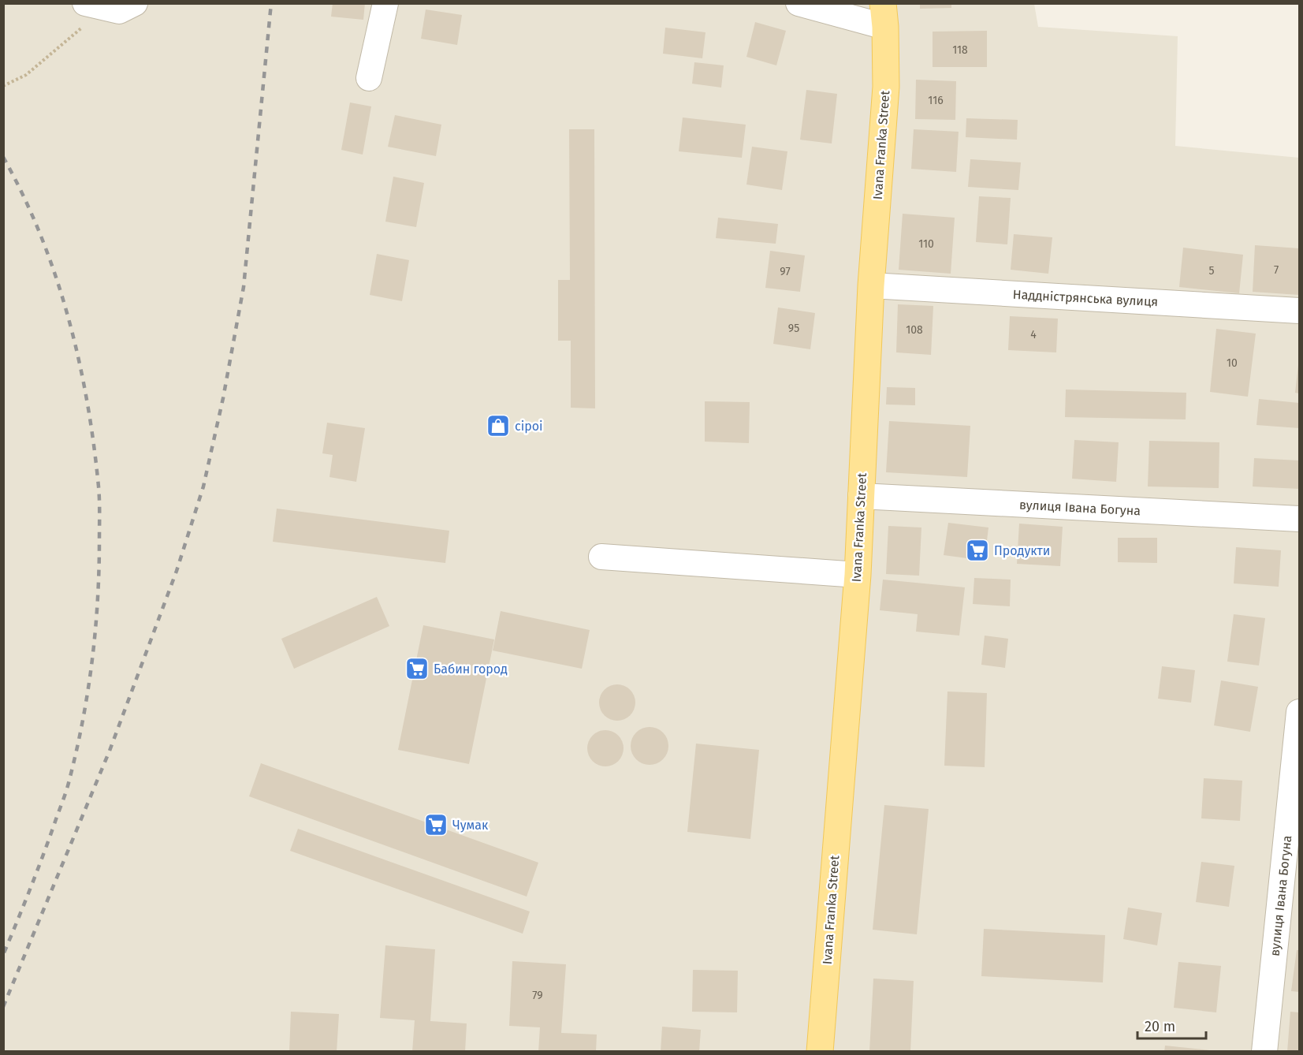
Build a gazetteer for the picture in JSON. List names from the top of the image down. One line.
{"streets":{"main road":["Ivana Franka Street"],"street":["Наддністрянська вулиця","вулиця Івана Богуна"]},"crossings":[["Ivana Franka Street","Наддністрянська вулиця"],["Ivana Franka Street","вулиця Івана Богуна"]],"places":{"shop":["сіроі"],"supermarket":["Продукти","Бабин город","Чумак"]},"house_numbers":["118","116","110","7","5","97","95","108","4","10","79"],"scale_bar":"20 m"}
